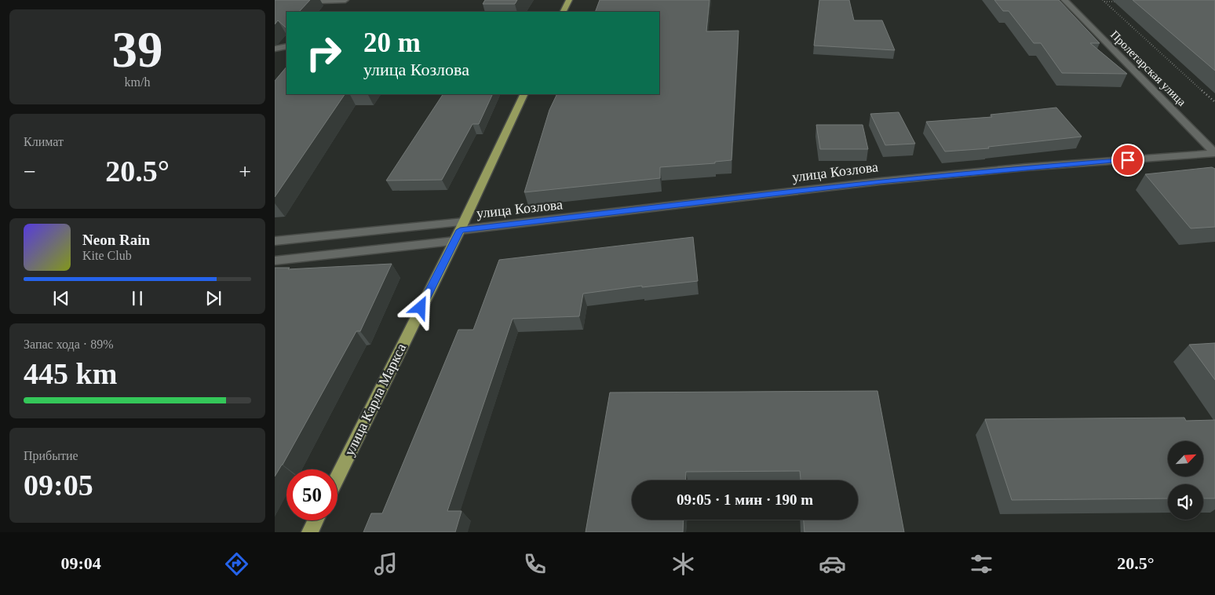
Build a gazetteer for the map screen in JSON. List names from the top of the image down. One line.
{"streets":{"main road":["улица Карла Маркса"],"street":["Пролетарская улица","улица Козлова"]},"crossings":[["Пролетарская улица","улица Козлова"],["улица Козлова","улица Карла Маркса"]],"north":"top right","page":{"tile":[["39","km/h"],"Климат",["Запас хода · 89%","445 km"],["Прибытие","09:05"]],"turn":["20 m","улица Козлова"],"heat":["−","20.5°","+"],"song":["Neon Rain","Kite Club"],"limit":"50","trip":"09:05 · 1 мин · 190 m","tabs":["09:04","20.5°"]}}
